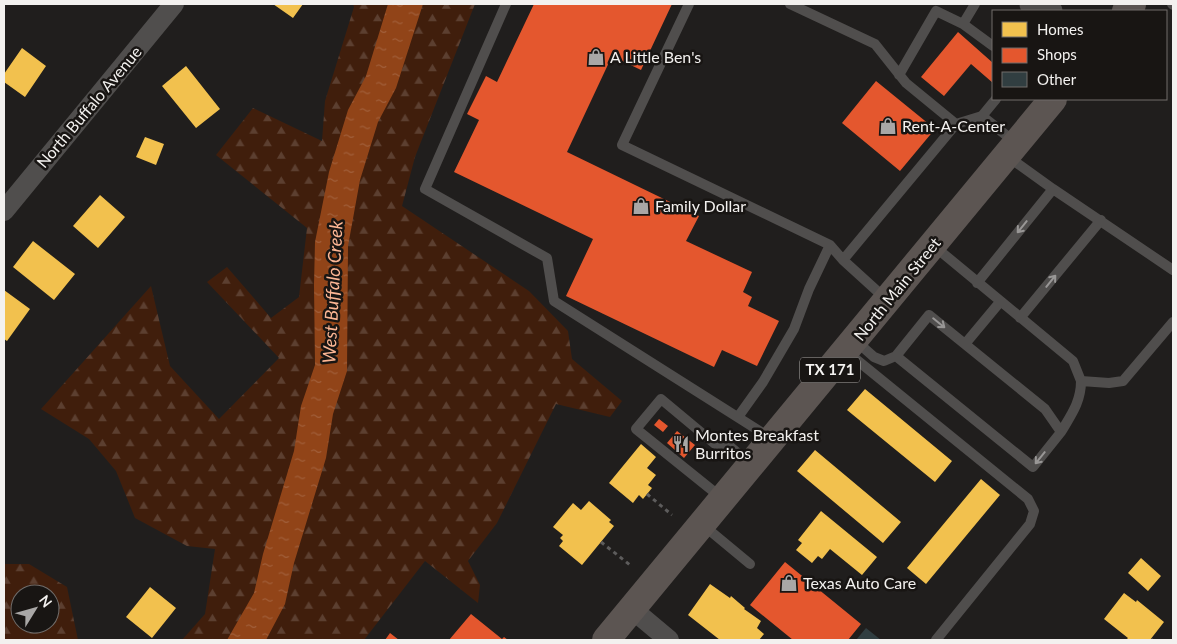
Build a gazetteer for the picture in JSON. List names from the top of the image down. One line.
{"streets":{"main road":["North Main Street","TX 171"],"street":["North Buffalo Avenue"]},"water":["West Buffalo Creek"],"places":{"shop":["A Little Ben's","Rent-A-Center","Family Dollar","Texas Auto Care"],"restaurant":["Montes Breakfast Burritos"]},"legend":["Homes","Shops","Other"],"north":"top right"}
